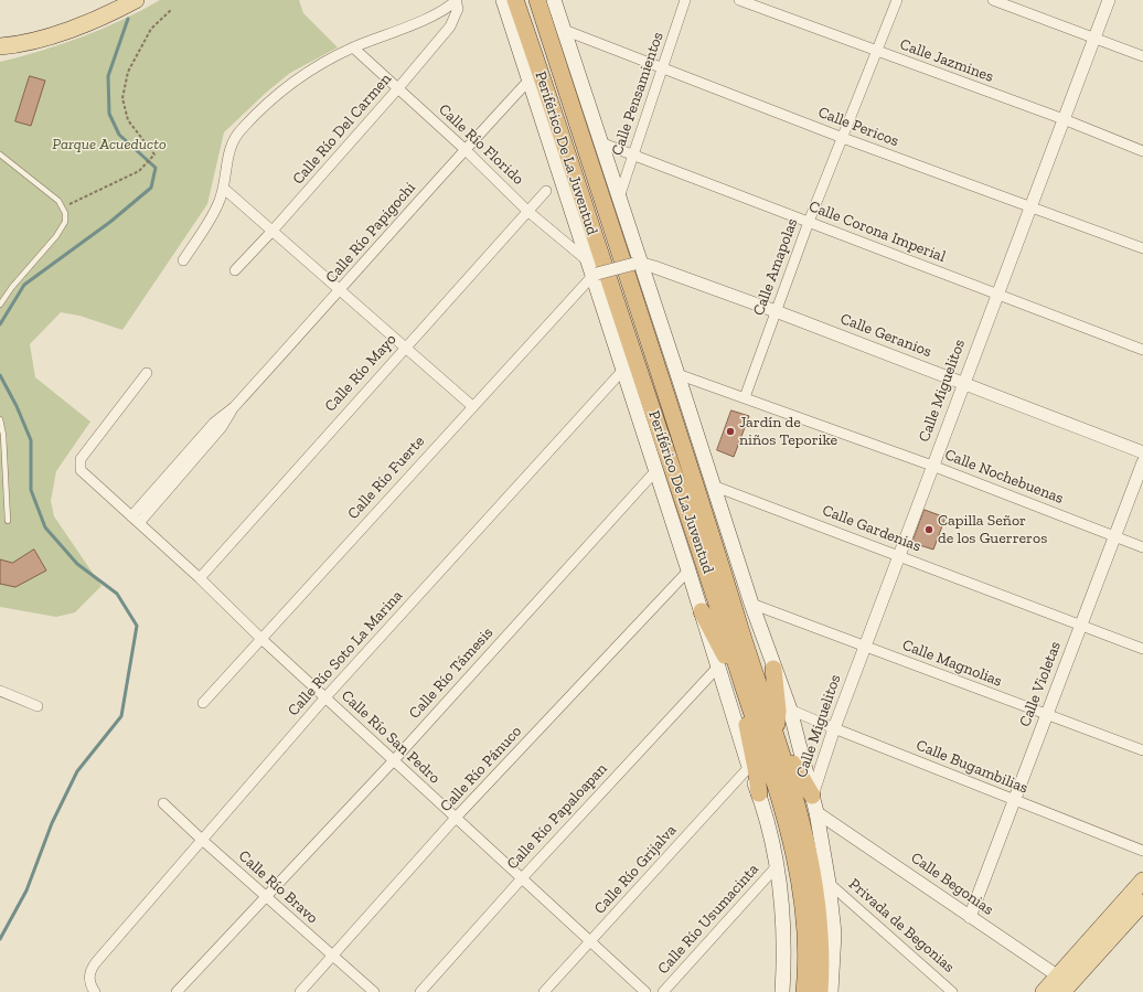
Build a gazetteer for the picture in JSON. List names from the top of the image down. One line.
{"streets":{"highway":["Periférico De La Juventud"],"street":["Calle Jazmines","Calle Pensamientos","Calle Pericos","Calle Río Del Carmen","Calle Río Florido","Calle Corona Imperial","Calle Río Papigochi","Calle Amapolas","Calle Geranios","Calle Río Mayo","Calle Miguelitos","Calle Nochebuenas","Calle Río Fuerte","Calle Gardenias","Calle Río Soto La Marina","Calle Magnolias","Calle Río Támesis","Calle Violetas","Calle Río San Pedro","Calle Bugambilias","Calle Río Pánuco","Calle Río Papaloapan","Calle Río Grijalva","Calle Begonias","Calle Río Bravo","Calle Río Usumacinta","Privada de Begonias"]},"crossings":[["Calle Jazmines","Calle Amapolas"],["Calle Jazmines","Calle Miguelitos"],["Calle Pensamientos","Calle Pericos"],["Calle Pensamientos","Periférico De La Juventud"],["Calle Pensamientos","Calle Corona Imperial"],["Calle Pericos","Periférico De La Juventud"],["Calle Pericos","Calle Amapolas"],["Calle Pericos","Calle Miguelitos"],["Calle Río Del Carmen","Calle Río Florido"],["Calle Río Florido","Periférico De La Juventud"],["Calle Río Florido","Calle Río Papigochi"],["Calle Río Florido","Calle Río Mayo"],["Calle Río Florido","Calle Río Fuerte"],["Periférico De La Juventud","Calle Corona Imperial"],["Periférico De La Juventud","Calle Río Papigochi"],["Periférico De La Juventud","Calle Geranios"],["Periférico De La Juventud","Calle Miguelitos"],["Periférico De La Juventud","Calle Nochebuenas"],["Periférico De La Juventud","Calle Río Fuerte"],["Periférico De La Juventud","Calle Gardenias"],["Periférico De La Juventud","Calle Río Soto La Marina"],["Periférico De La Juventud","Calle Magnolias"],["Periférico De La Juventud","Calle Río Támesis"],["Periférico De La Juventud","Calle Bugambilias"],["Periférico De La Juventud","Calle Río Pánuco"],["Periférico De La Juventud","Calle Río Papaloapan"],["Periférico De La Juventud","Calle Río Grijalva"],["Periférico De La Juventud","Calle Begonias"],["Periférico De La Juventud","Calle Río Usumacinta"],["Periférico De La Juventud","Privada de Begonias"],["Calle Corona Imperial","Calle Amapolas"],["Calle Corona Imperial","Calle Miguelitos"],["Calle Río Papigochi","Calle Río San Pedro"],["Calle Amapolas","Calle Geranios"],["Calle Amapolas","Calle Nochebuenas"],["Calle Geranios","Calle Miguelitos"],["Calle Río Mayo","Calle Río San Pedro"],["Calle Miguelitos","Calle Nochebuenas"],["Calle Miguelitos","Calle Gardenias"],["Calle Miguelitos","Calle Magnolias"],["Calle Miguelitos","Calle Bugambilias"],["Calle Nochebuenas","Calle Violetas"],["Calle Río Fuerte","Calle Río San Pedro"],["Calle Gardenias","Calle Violetas"],["Calle Río Soto La Marina","Calle Río San Pedro"],["Calle Río Soto La Marina","Calle Río Bravo"],["Calle Magnolias","Calle Violetas"],["Calle Río Támesis","Calle Río San Pedro"],["Calle Río Támesis","Calle Río Bravo"],["Calle Violetas","Calle Bugambilias"],["Calle Violetas","Calle Begonias"],["Calle Río San Pedro","Calle Río Pánuco"],["Calle Río San Pedro","Calle Río Papaloapan"],["Calle Río San Pedro","Calle Río Grijalva"],["Calle Río Pánuco","Calle Río Bravo"]],"parks":["Parque Acueducto"],"places":["Jardín de niños Teporike","Capilla Señor de los Guerreros"]}
